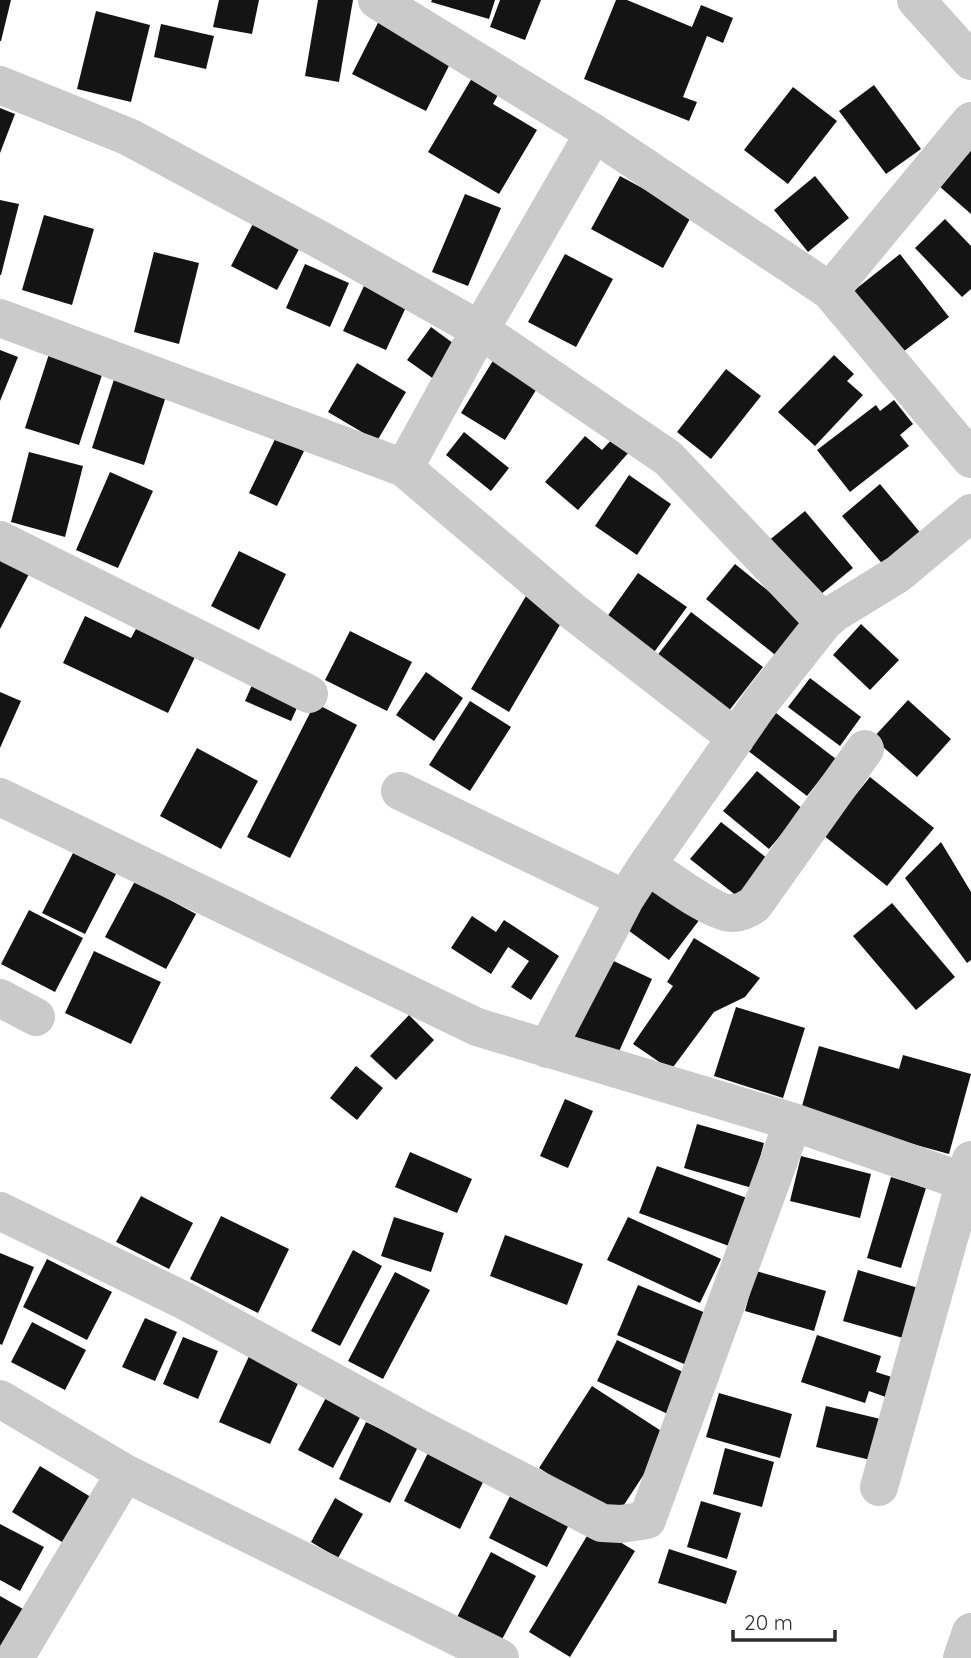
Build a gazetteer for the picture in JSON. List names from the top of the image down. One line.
{"scale_bar":"20 m"}
